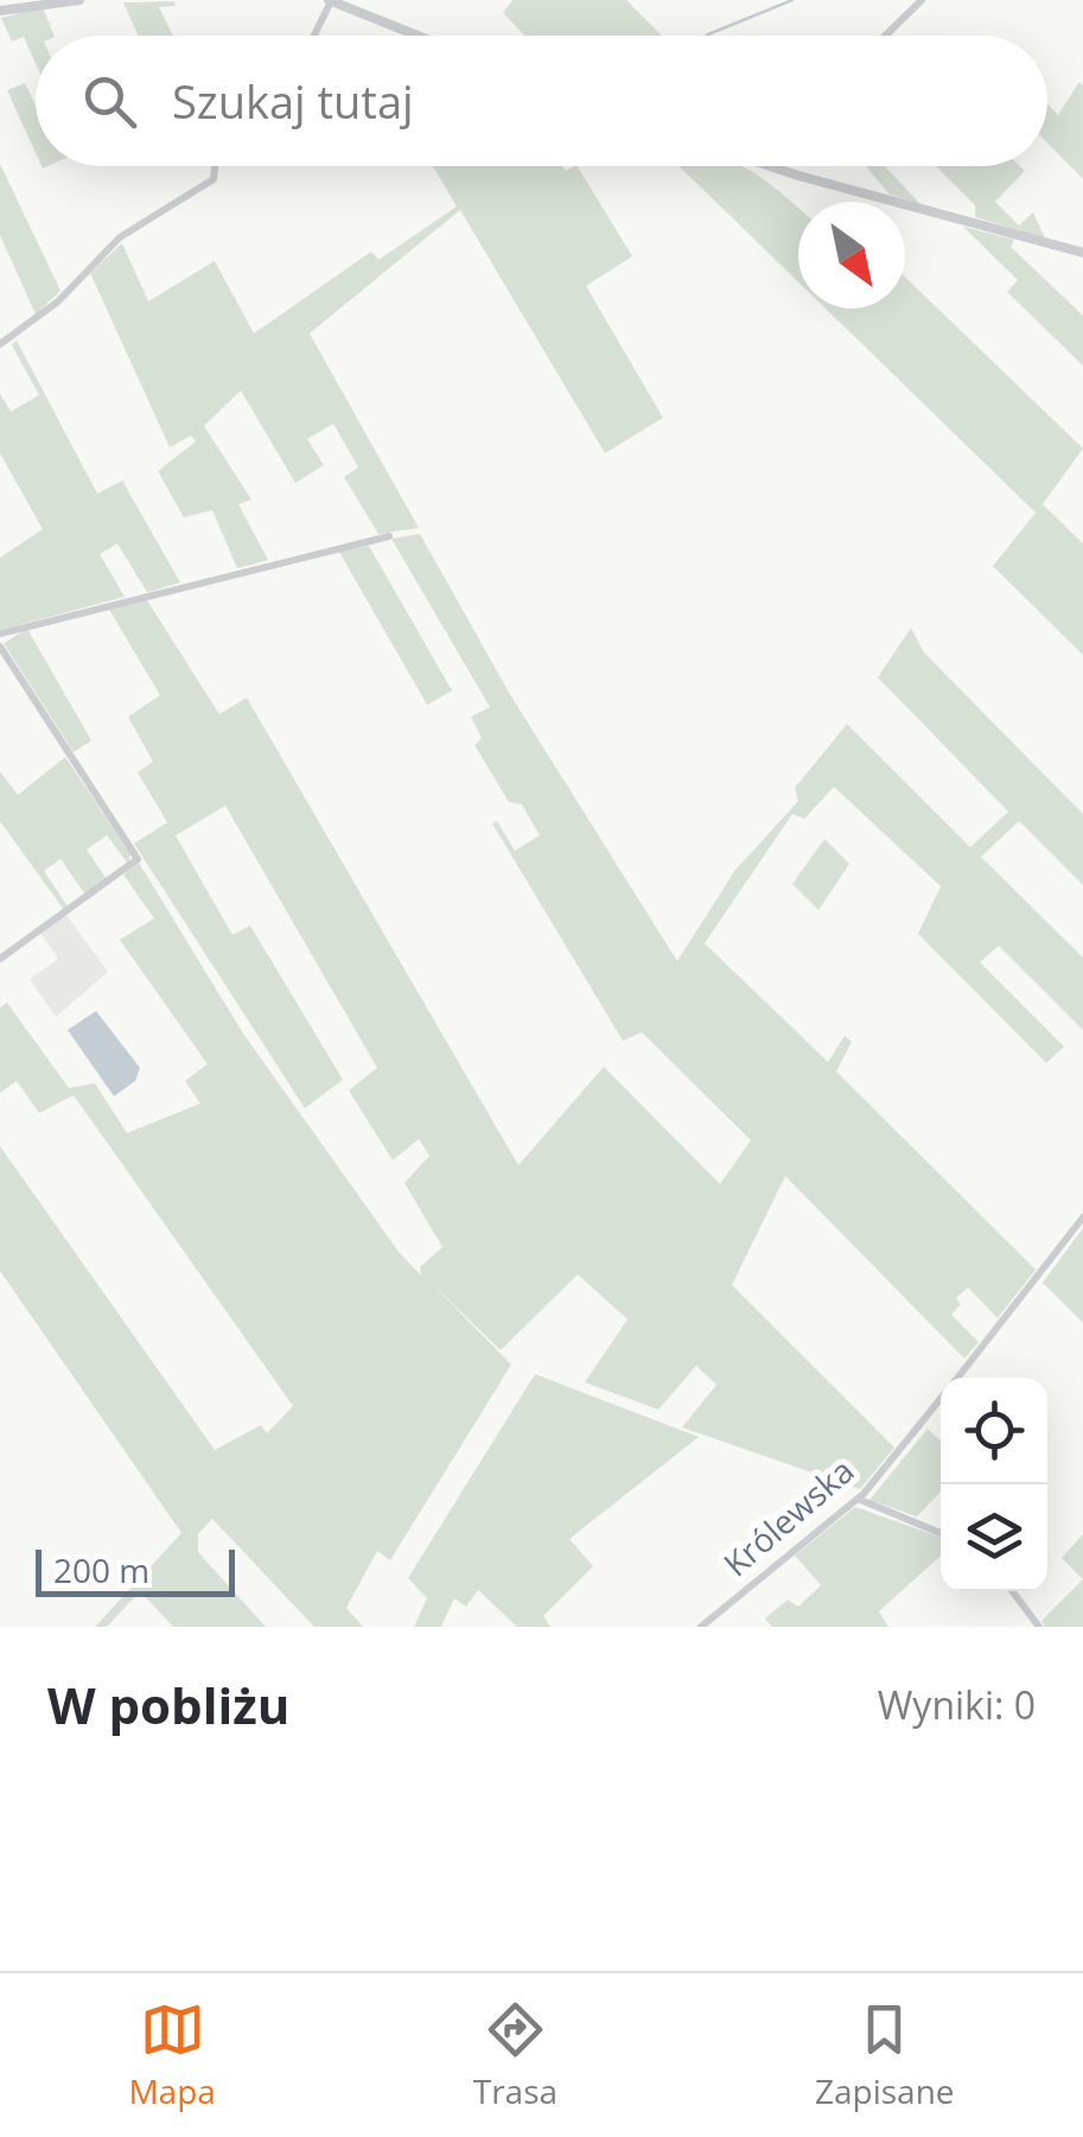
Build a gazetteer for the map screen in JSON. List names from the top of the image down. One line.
{"streets":{"street":["Królewska"]},"scale_bar":"200 m","north":"bottom right","page":{"search":"Szukaj tutaj","scale":"200 m","heading":["W pobliżu","Wyniki: 0"],"nav":["Mapa","Trasa","Zapisane"]}}
